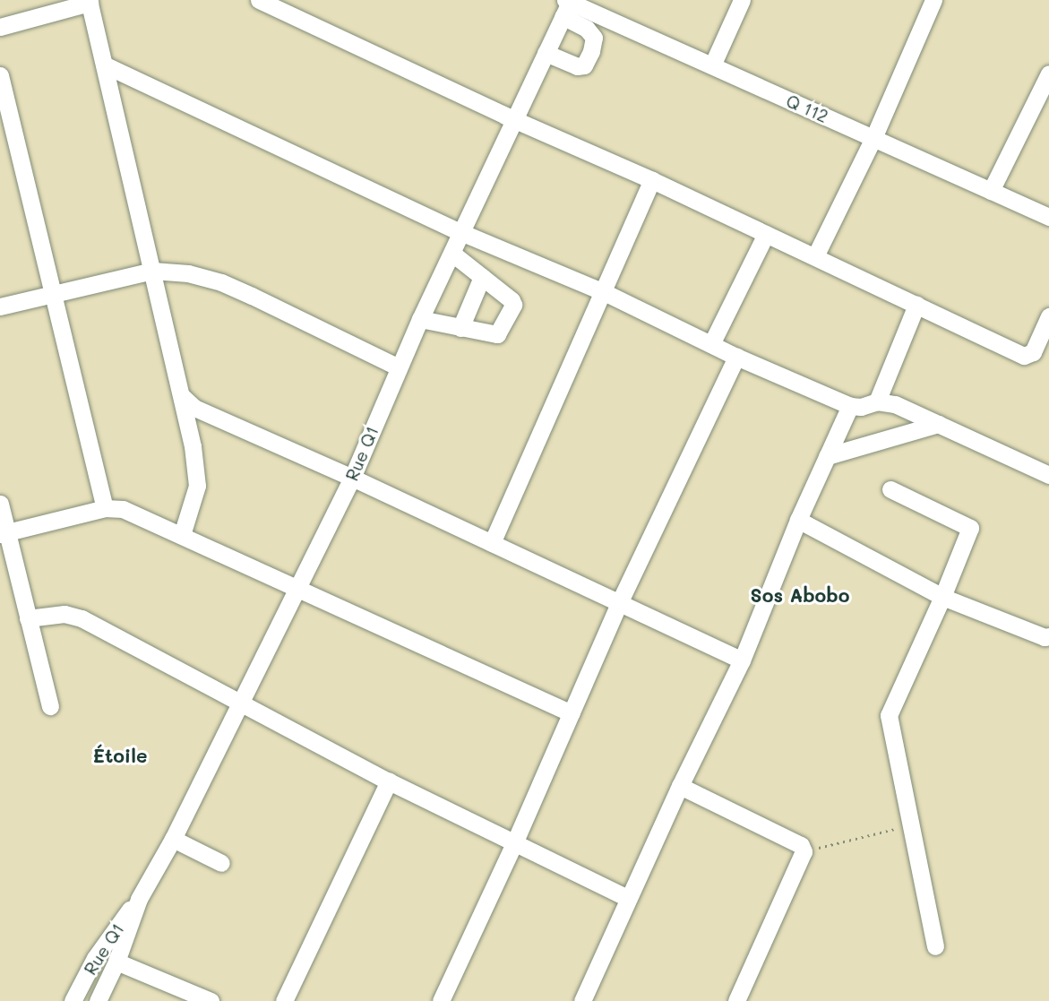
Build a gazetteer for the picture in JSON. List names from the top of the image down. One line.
{"streets":{"street":["Q 112","Rue Q1"]},"crossings":[["Q 112","Rue Q1"]],"districts":["Sos Abobo","Étoile"]}
